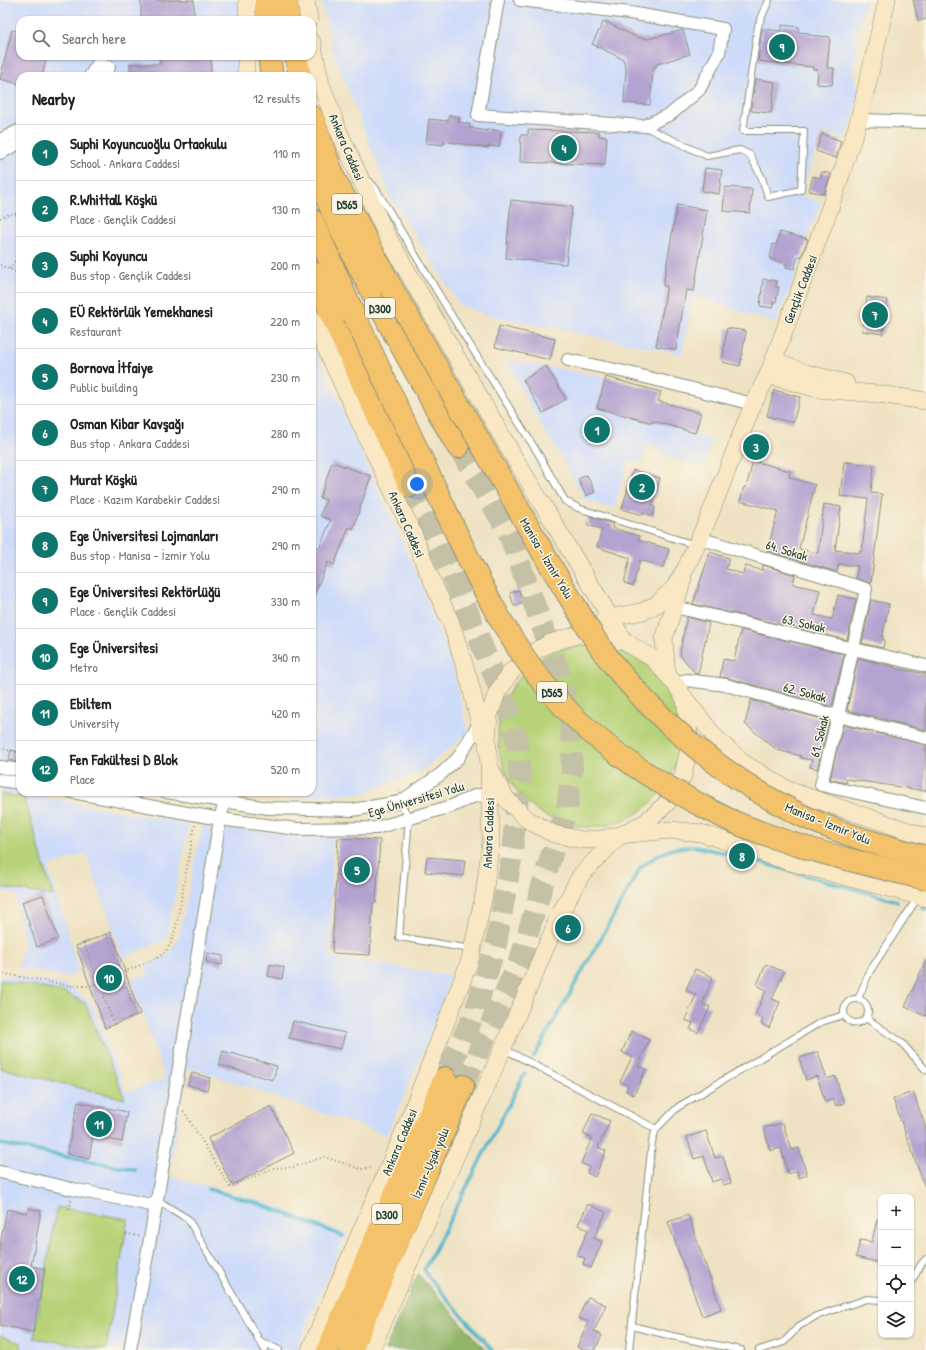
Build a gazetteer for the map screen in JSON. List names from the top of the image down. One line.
{"streets":{"highway":["Ankara Caddesi","D565","D300","Manisa - İzmir Yolu","İzmir-Uşak yolu"],"main road":["Gençlik Caddesi"],"street":["64. Sokak","63. Sokak","62. Sokak","61. Sokak","Ege Üniversitesi Yolu"]},"crossings":[["Ankara Caddesi","Gençlik Caddesi"],["Ankara Caddesi","Ege Üniversitesi Yolu"],["Ankara Caddesi","İzmir-Uşak yolu"],["Gençlik Caddesi","64. Sokak"],["Gençlik Caddesi","63. Sokak"],["Gençlik Caddesi","62. Sokak"],["64. Sokak","61. Sokak"],["63. Sokak","61. Sokak"],["62. Sokak","61. Sokak"]],"page":{"search":"Search here","pins":["9","4","7","1","3","2","8","5","6","10","11","12"],"heading":["Nearby","12 results"],"list":[{"mark":"1","name":"Suphi Koyuncuoğlu Ortaokulu","note":"School · Ankara Caddesi","value":"110 m"},{"mark":"2","name":"R.Whittall Köşkü","note":"Place · Gençlik Caddesi","value":"130 m"},{"mark":"3","name":"Suphi Koyuncu","note":"Bus stop · Gençlik Caddesi","value":"200 m"},{"mark":"4","name":"EÜ Rektörlük Yemekhanesi","note":"Restaurant","value":"220 m"},{"mark":"5","name":"Bornova İtfaiye","note":"Public building","value":"230 m"},{"mark":"6","name":"Osman Kibar Kavşağı","note":"Bus stop · Ankara Caddesi","value":"280 m"},{"mark":"7","name":"Murat Köşkü","note":"Place · Kazım Karabekir Caddesi","value":"290 m"},{"mark":"8","name":"Ege Üniversitesi Lojmanları","note":"Bus stop · Manisa - İzmir Yolu","value":"290 m"},{"mark":"9","name":"Ege Üniversitesi Rektörlüğü","note":"Place · Gençlik Caddesi","value":"330 m"},{"mark":"10","name":"Ege Üniversitesi","note":"Metro","value":"340 m"},{"mark":"11","name":"Ebiltem","note":"University","value":"420 m"},{"mark":"12","name":"Fen Fakültesi D Blok","note":"Place","value":"520 m"}],"map_buttons":["+","−"]}}
